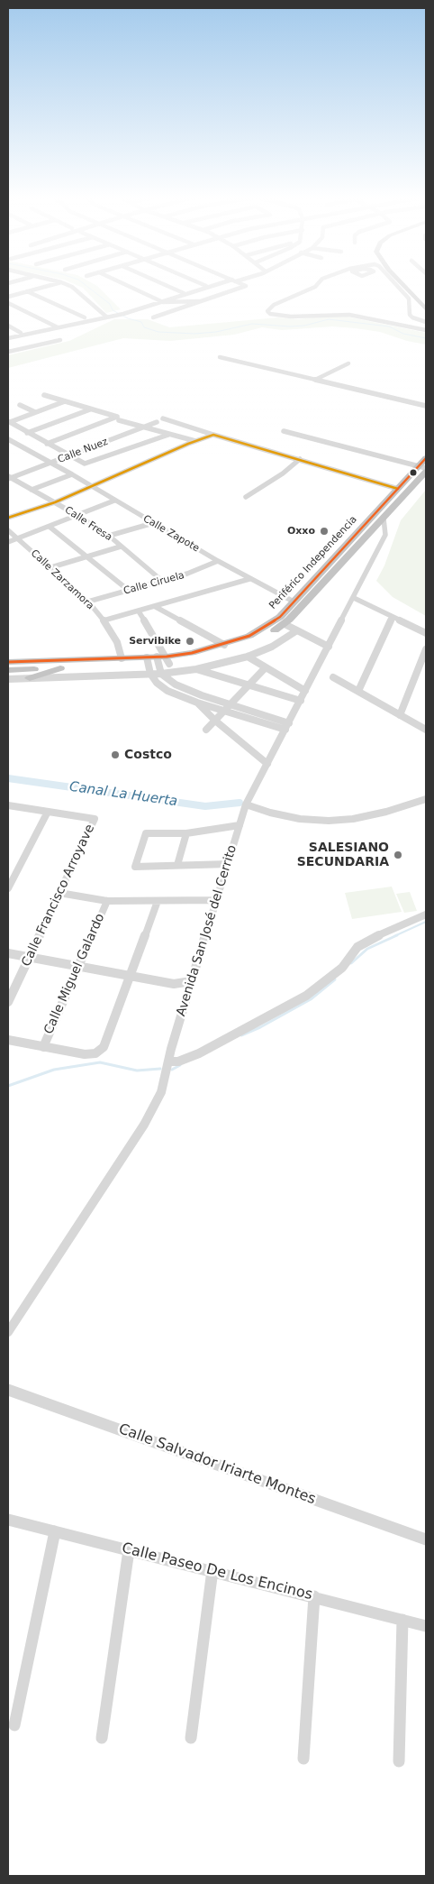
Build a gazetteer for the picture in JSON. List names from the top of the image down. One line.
{"streets":{"highway":["Periférico Independencia"],"street":["Calle Nuez","Calle Fresa","Calle Zapote","Calle Zarzamora","Calle Ciruela","Calle Francisco Arroyave","Avenida San José del Cerrito","Calle Miguel Galardo","Calle Salvador Iriarte Montes","Calle Paseo De Los Encinos"]},"crossings":[["Calle Nuez","Calle Fresa"],["Calle Nuez","Calle Zapote"],["Calle Fresa","Calle Ciruela"],["Calle Zapote","Periférico Independencia"],["Calle Zapote","Calle Ciruela"],["Periférico Independencia","Calle Zarzamora"],["Periférico Independencia","Avenida San José del Cerrito"],["Calle Zarzamora","Calle Ciruela"]],"water":["Canal La Huerta"],"places":["Oxxo","Servibike","Costco","SALESIANO SECUNDARIA"]}
